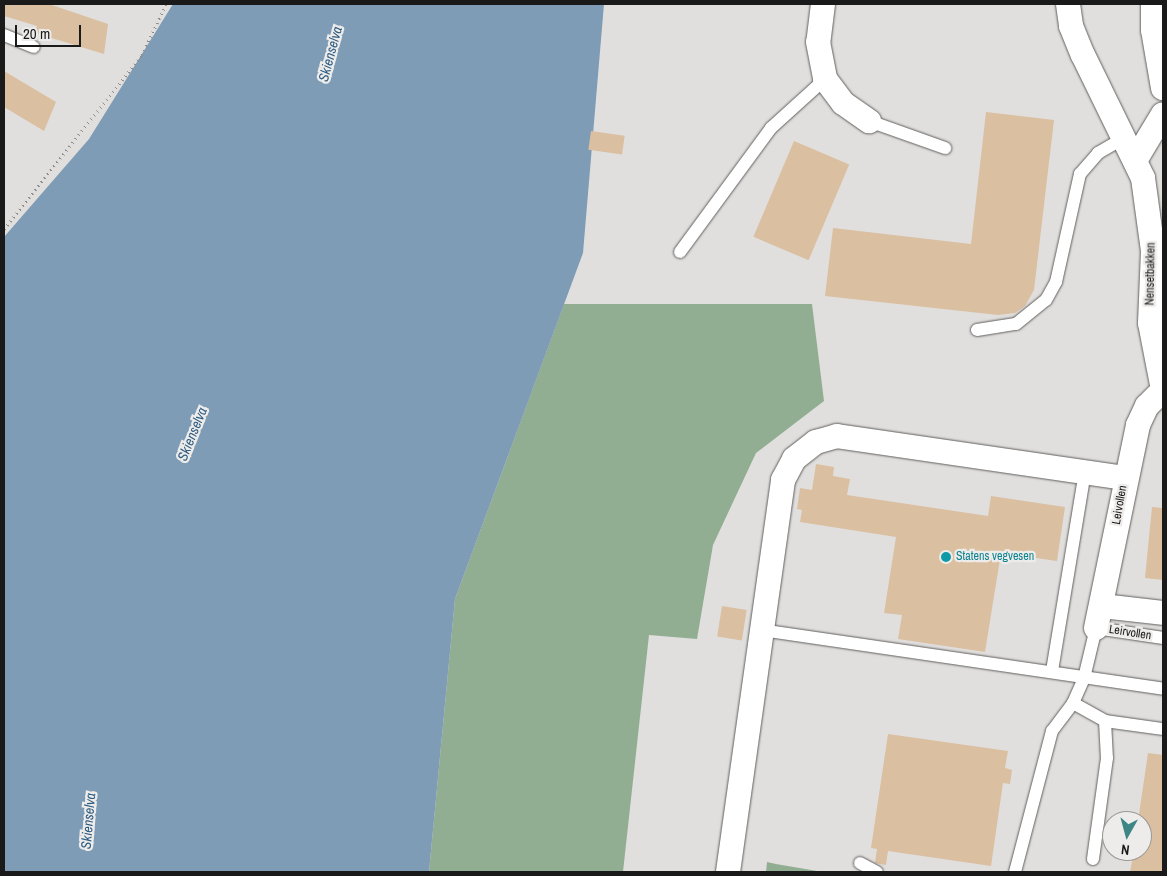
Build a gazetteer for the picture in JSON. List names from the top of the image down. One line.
{"streets":{"street":["Nensetbakken","Leivollen"],"lane":["Leirvollen"]},"crossings":[["Nensetbakken","Leivollen"],["Leivollen","Leirvollen"]],"water":["Skienselva"],"places":["Statens vegvesen"],"scale_bar":"20 m","north":"bottom"}
